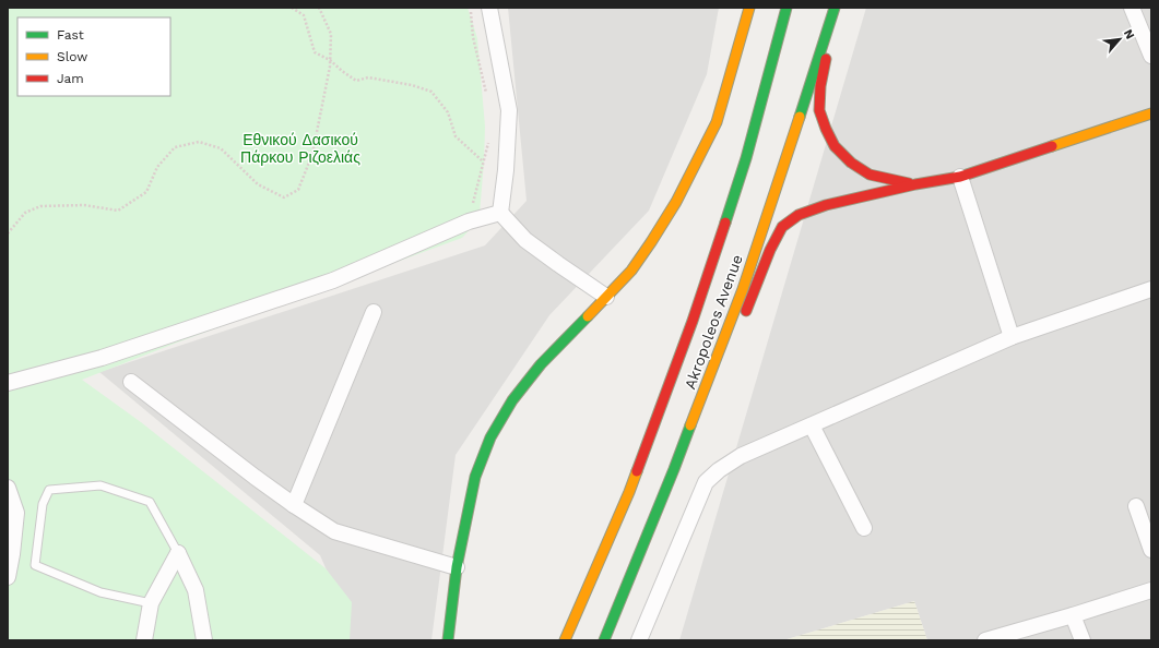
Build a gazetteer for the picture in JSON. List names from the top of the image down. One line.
{"streets":{"main road":["Akropoleos Avenue"]},"parks":["Εθνικού Δασικού Πάρκου Ριζοελιάς"],"legend":["Fast","Slow","Jam"],"north":"top right"}
